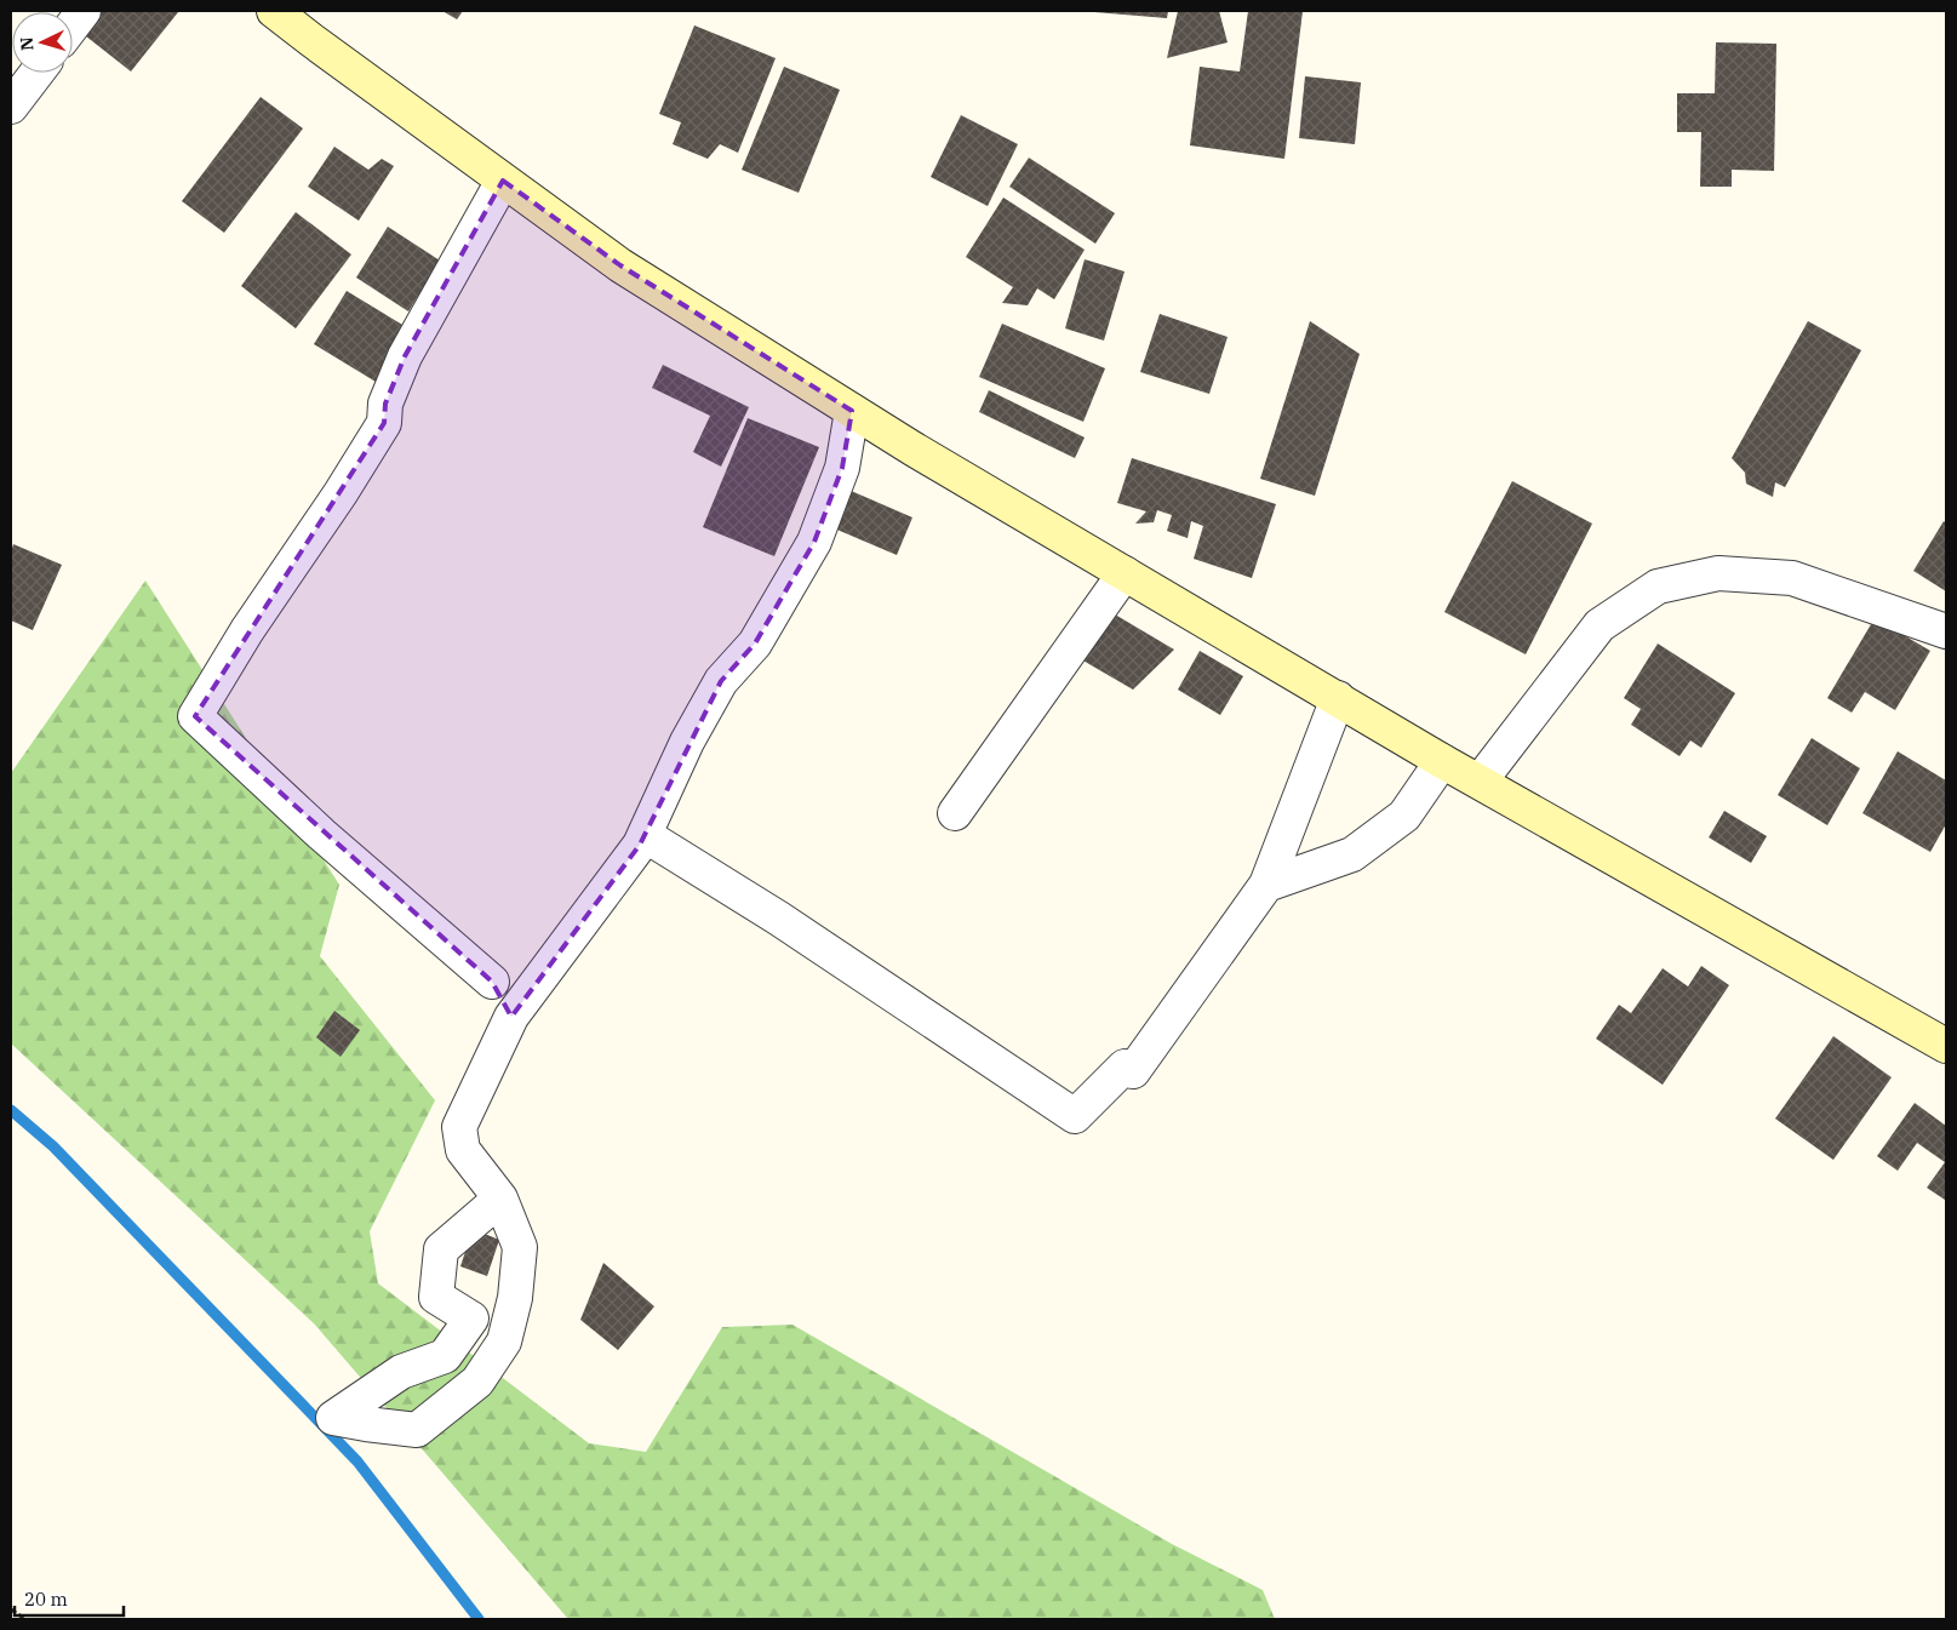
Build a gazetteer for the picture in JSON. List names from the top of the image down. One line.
{"scale_bar":"20 m","north":"left"}
